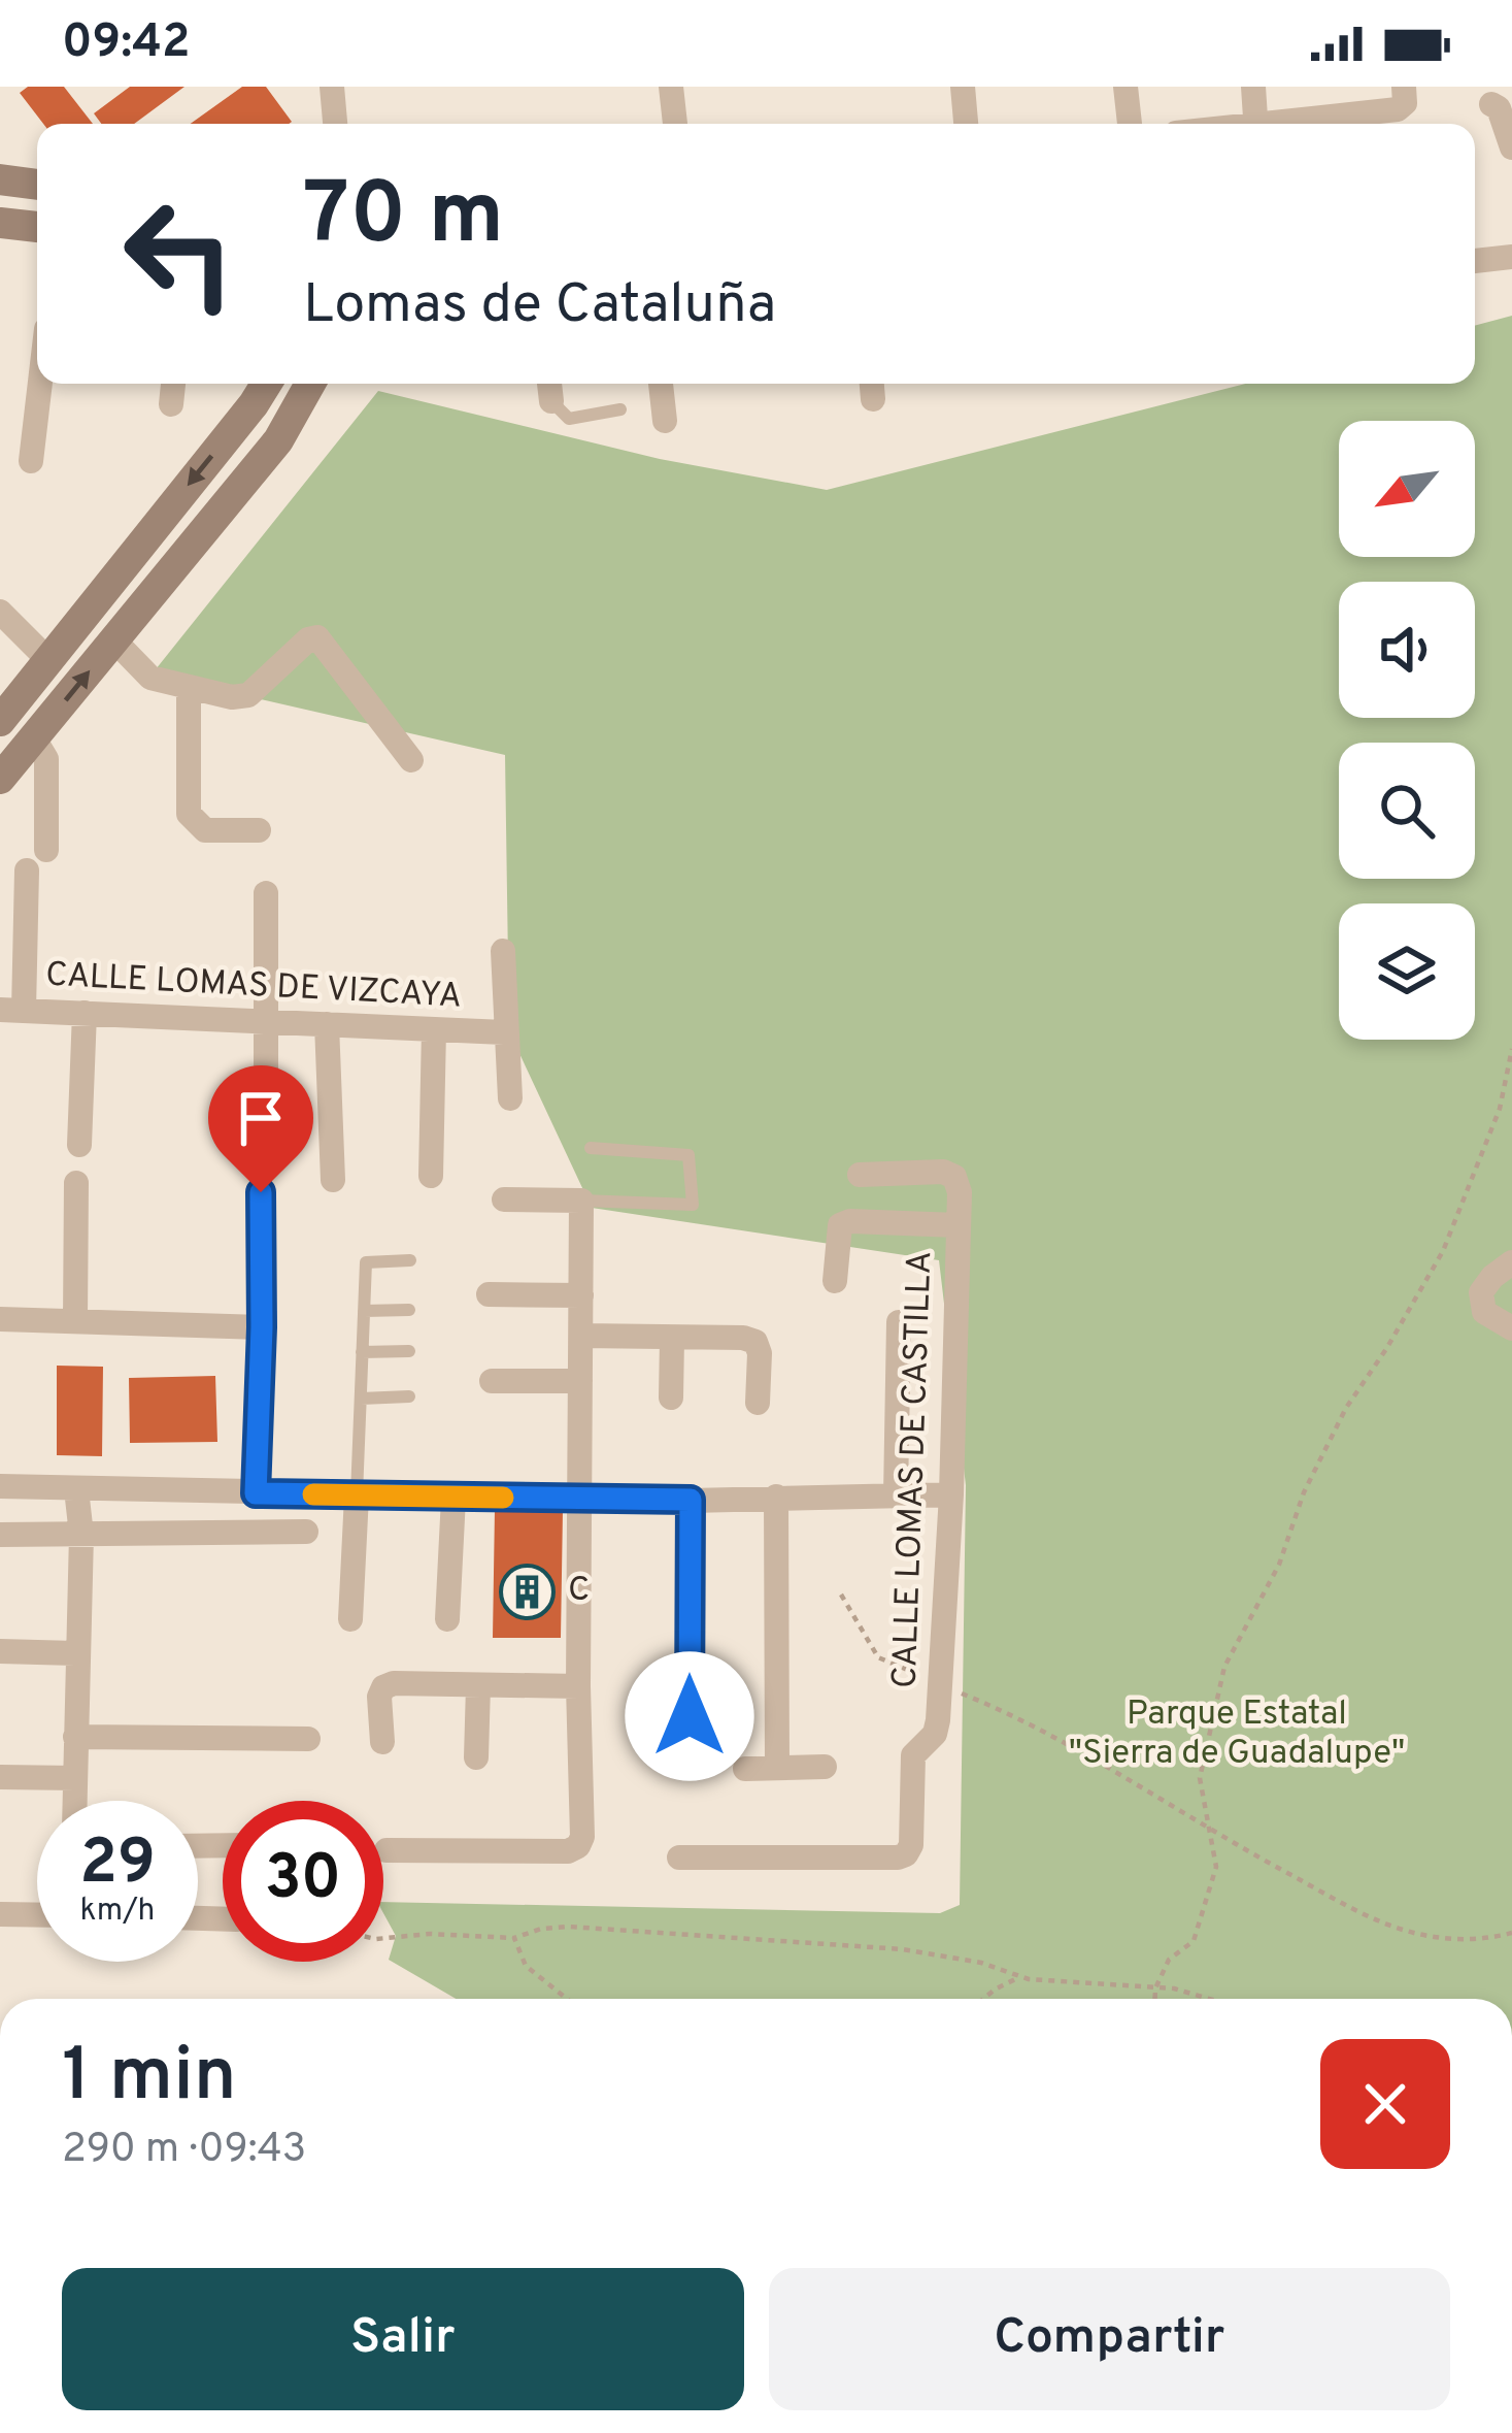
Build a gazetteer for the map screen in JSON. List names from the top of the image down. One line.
{"streets":{"street":["CALLE LOMAS DE VIZCAYA","CALLE LOMAS DE CASTILLA"]},"parks":["Parque Estatal \"Sierra de Guadalupe\""],"places":{"building":["C"]},"north":"bottom left","page":{"status":"09:42","turn":["70 m","Lomas de Cataluña"],"speed":"29 km/h","limit":"30","heading":["1 min","290 m · 09:43"],"buttons":["Salir","Compartir"]}}
